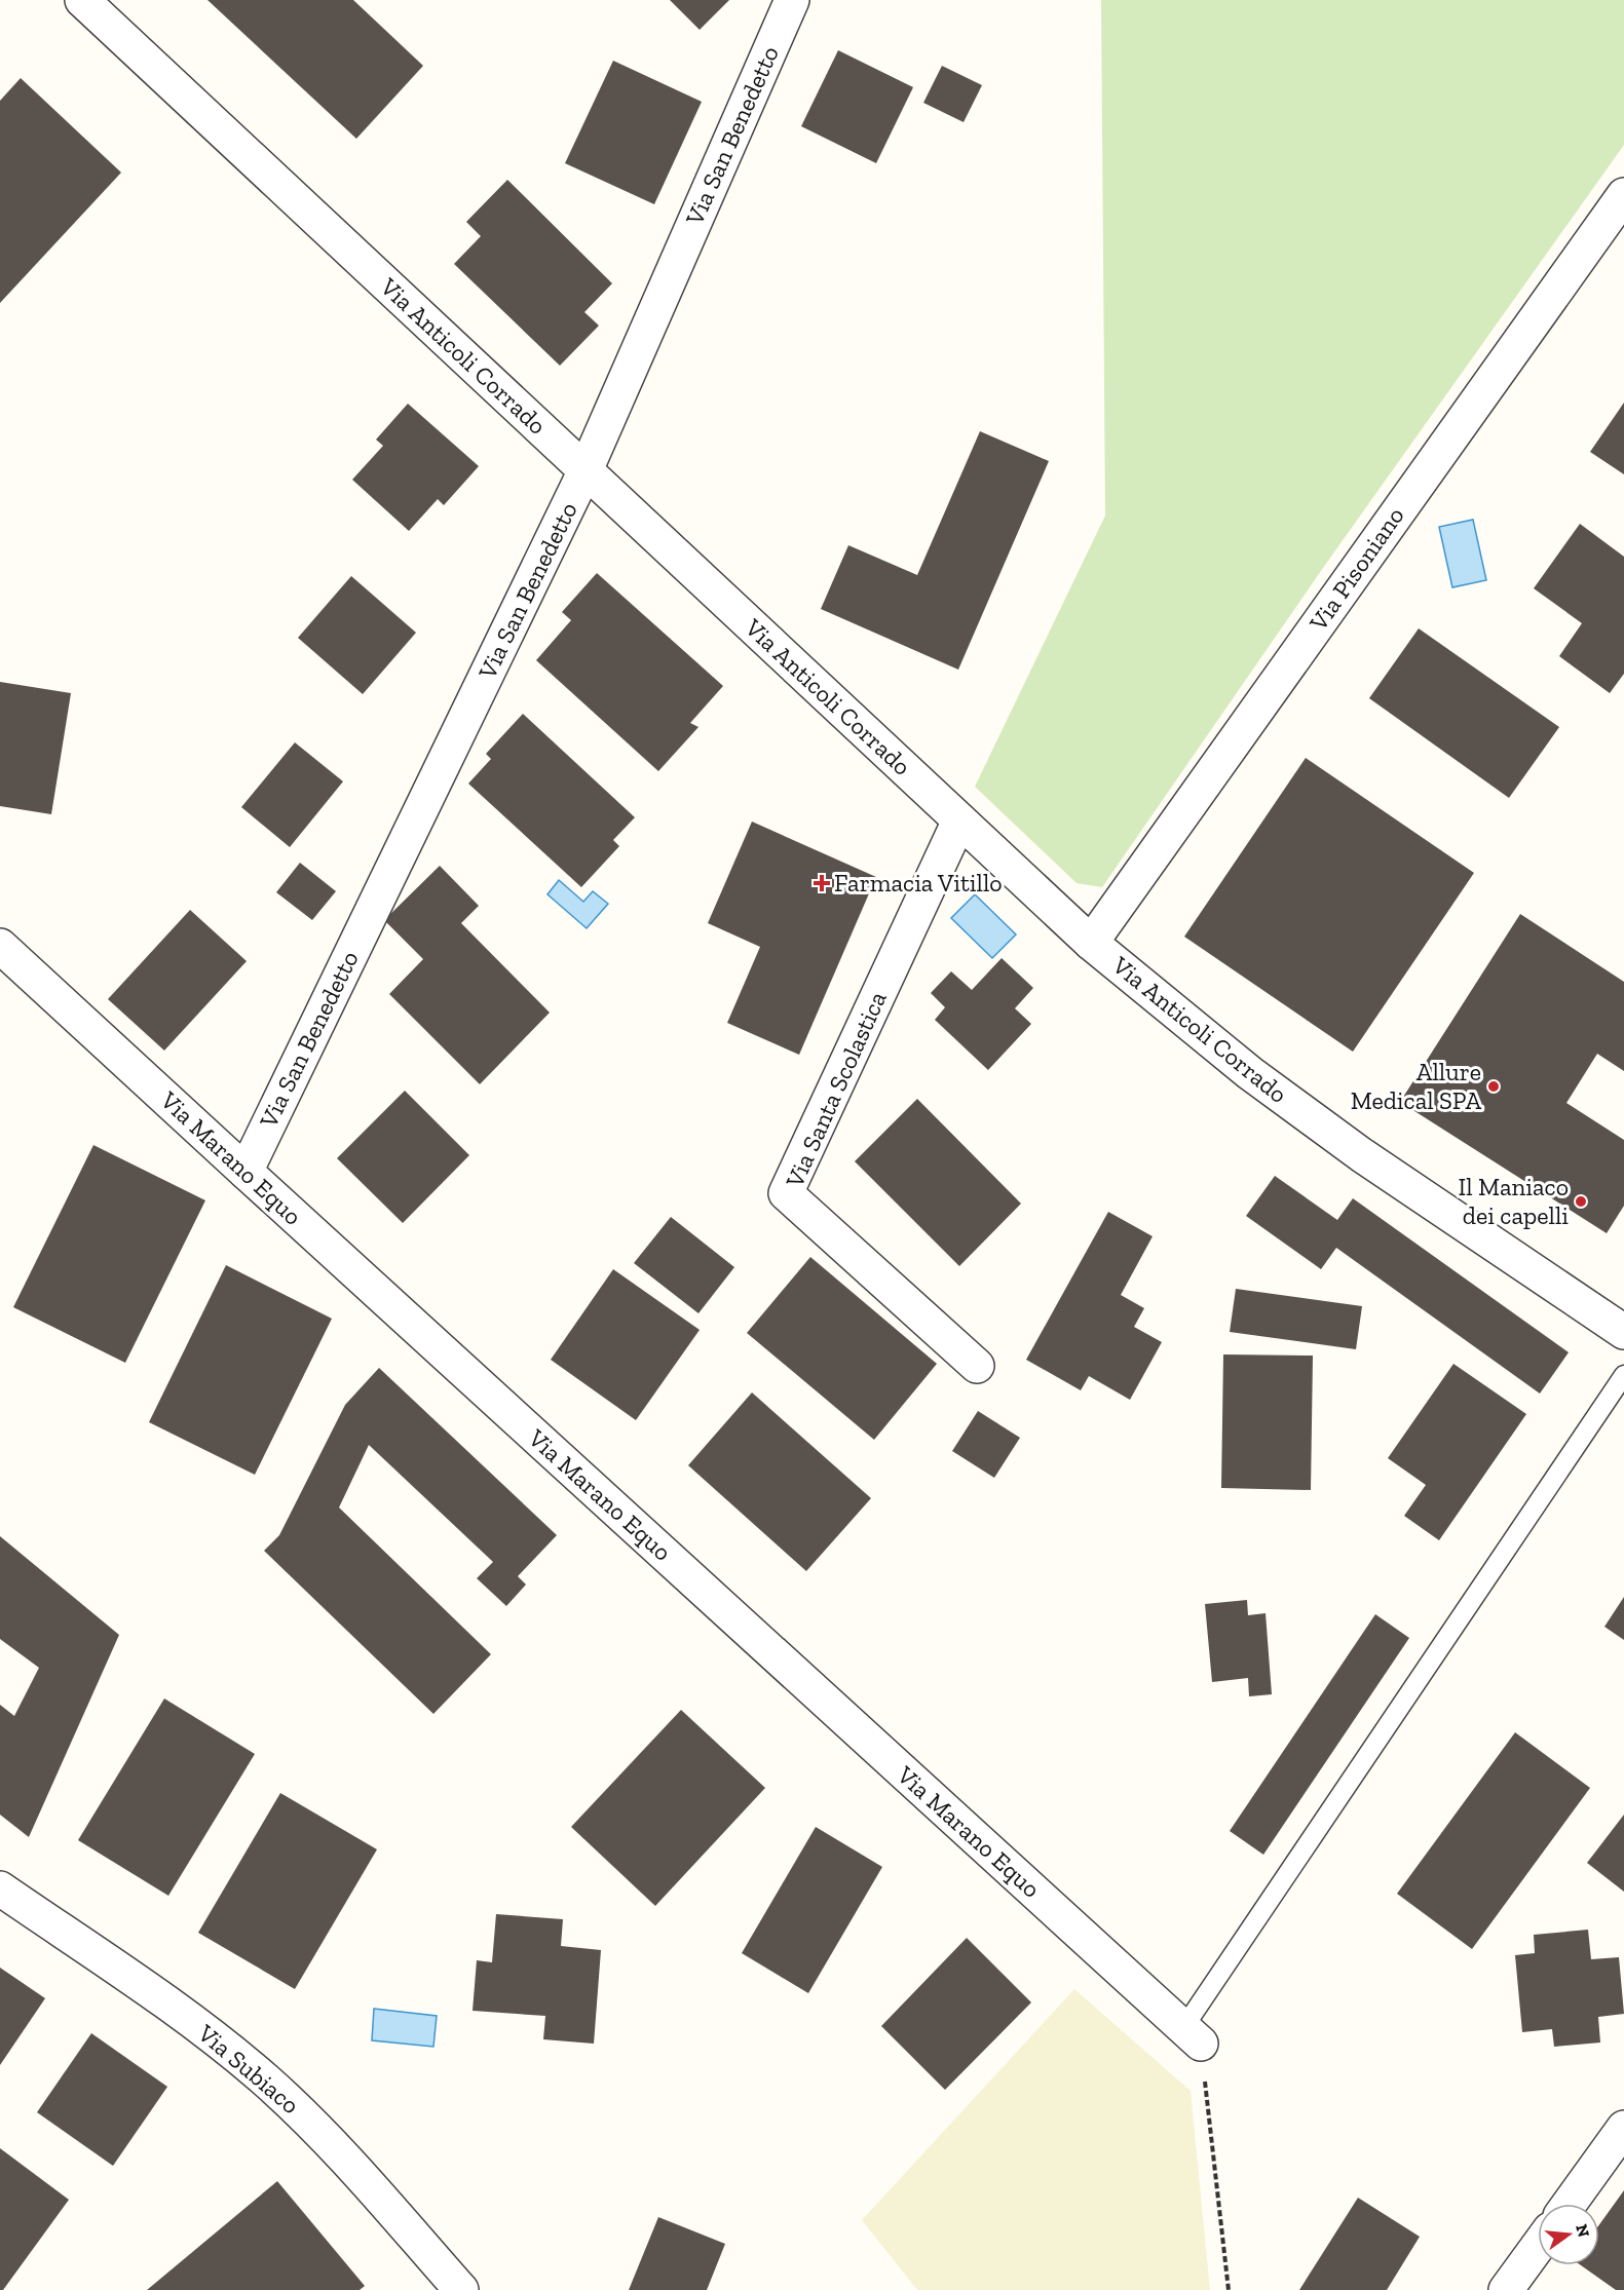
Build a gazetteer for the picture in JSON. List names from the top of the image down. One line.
{"streets":{"street":["Via San Benedetto","Via Anticoli Corrado","Via Pisoniano","Via Santa Scolastica","Via Marano Equo","Via Subiaco"]},"crossings":[["Via San Benedetto","Via Anticoli Corrado"],["Via San Benedetto","Via Marano Equo"],["Via Anticoli Corrado","Via Pisoniano"],["Via Anticoli Corrado","Via Santa Scolastica"]],"places":{"health":["Farmacia Vitillo"],"other":["Allure Medical SPA","Il Maniaco dei capelli"]},"north":"right"}
